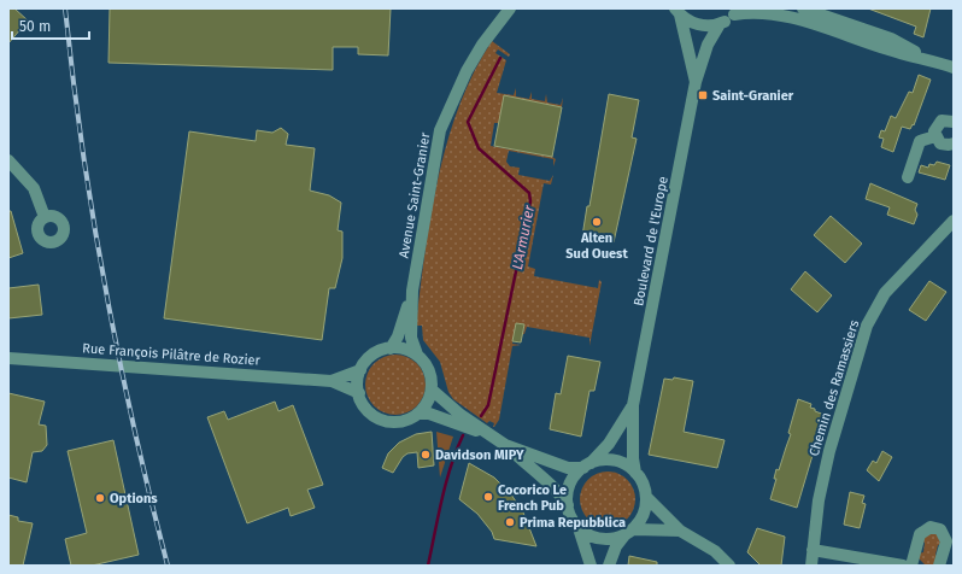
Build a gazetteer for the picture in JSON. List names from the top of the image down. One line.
{"streets":{"street":["Avenue Saint-Granier","Boulevard de l'Europe","Rue François Pilâtre de Rozier","Chemin des Ramassiers"]},"crossings":[["Avenue Saint-Granier","Rue François Pilâtre de Rozier"]],"water":["L'Armurier"],"places":{"transit":["Saint-Granier"],"other":["Alten Sud Ouest","Davidson MIPY","Cocorico Le French Pub","Options","Prima Repubblica"]},"scale_bar":"50 m"}
